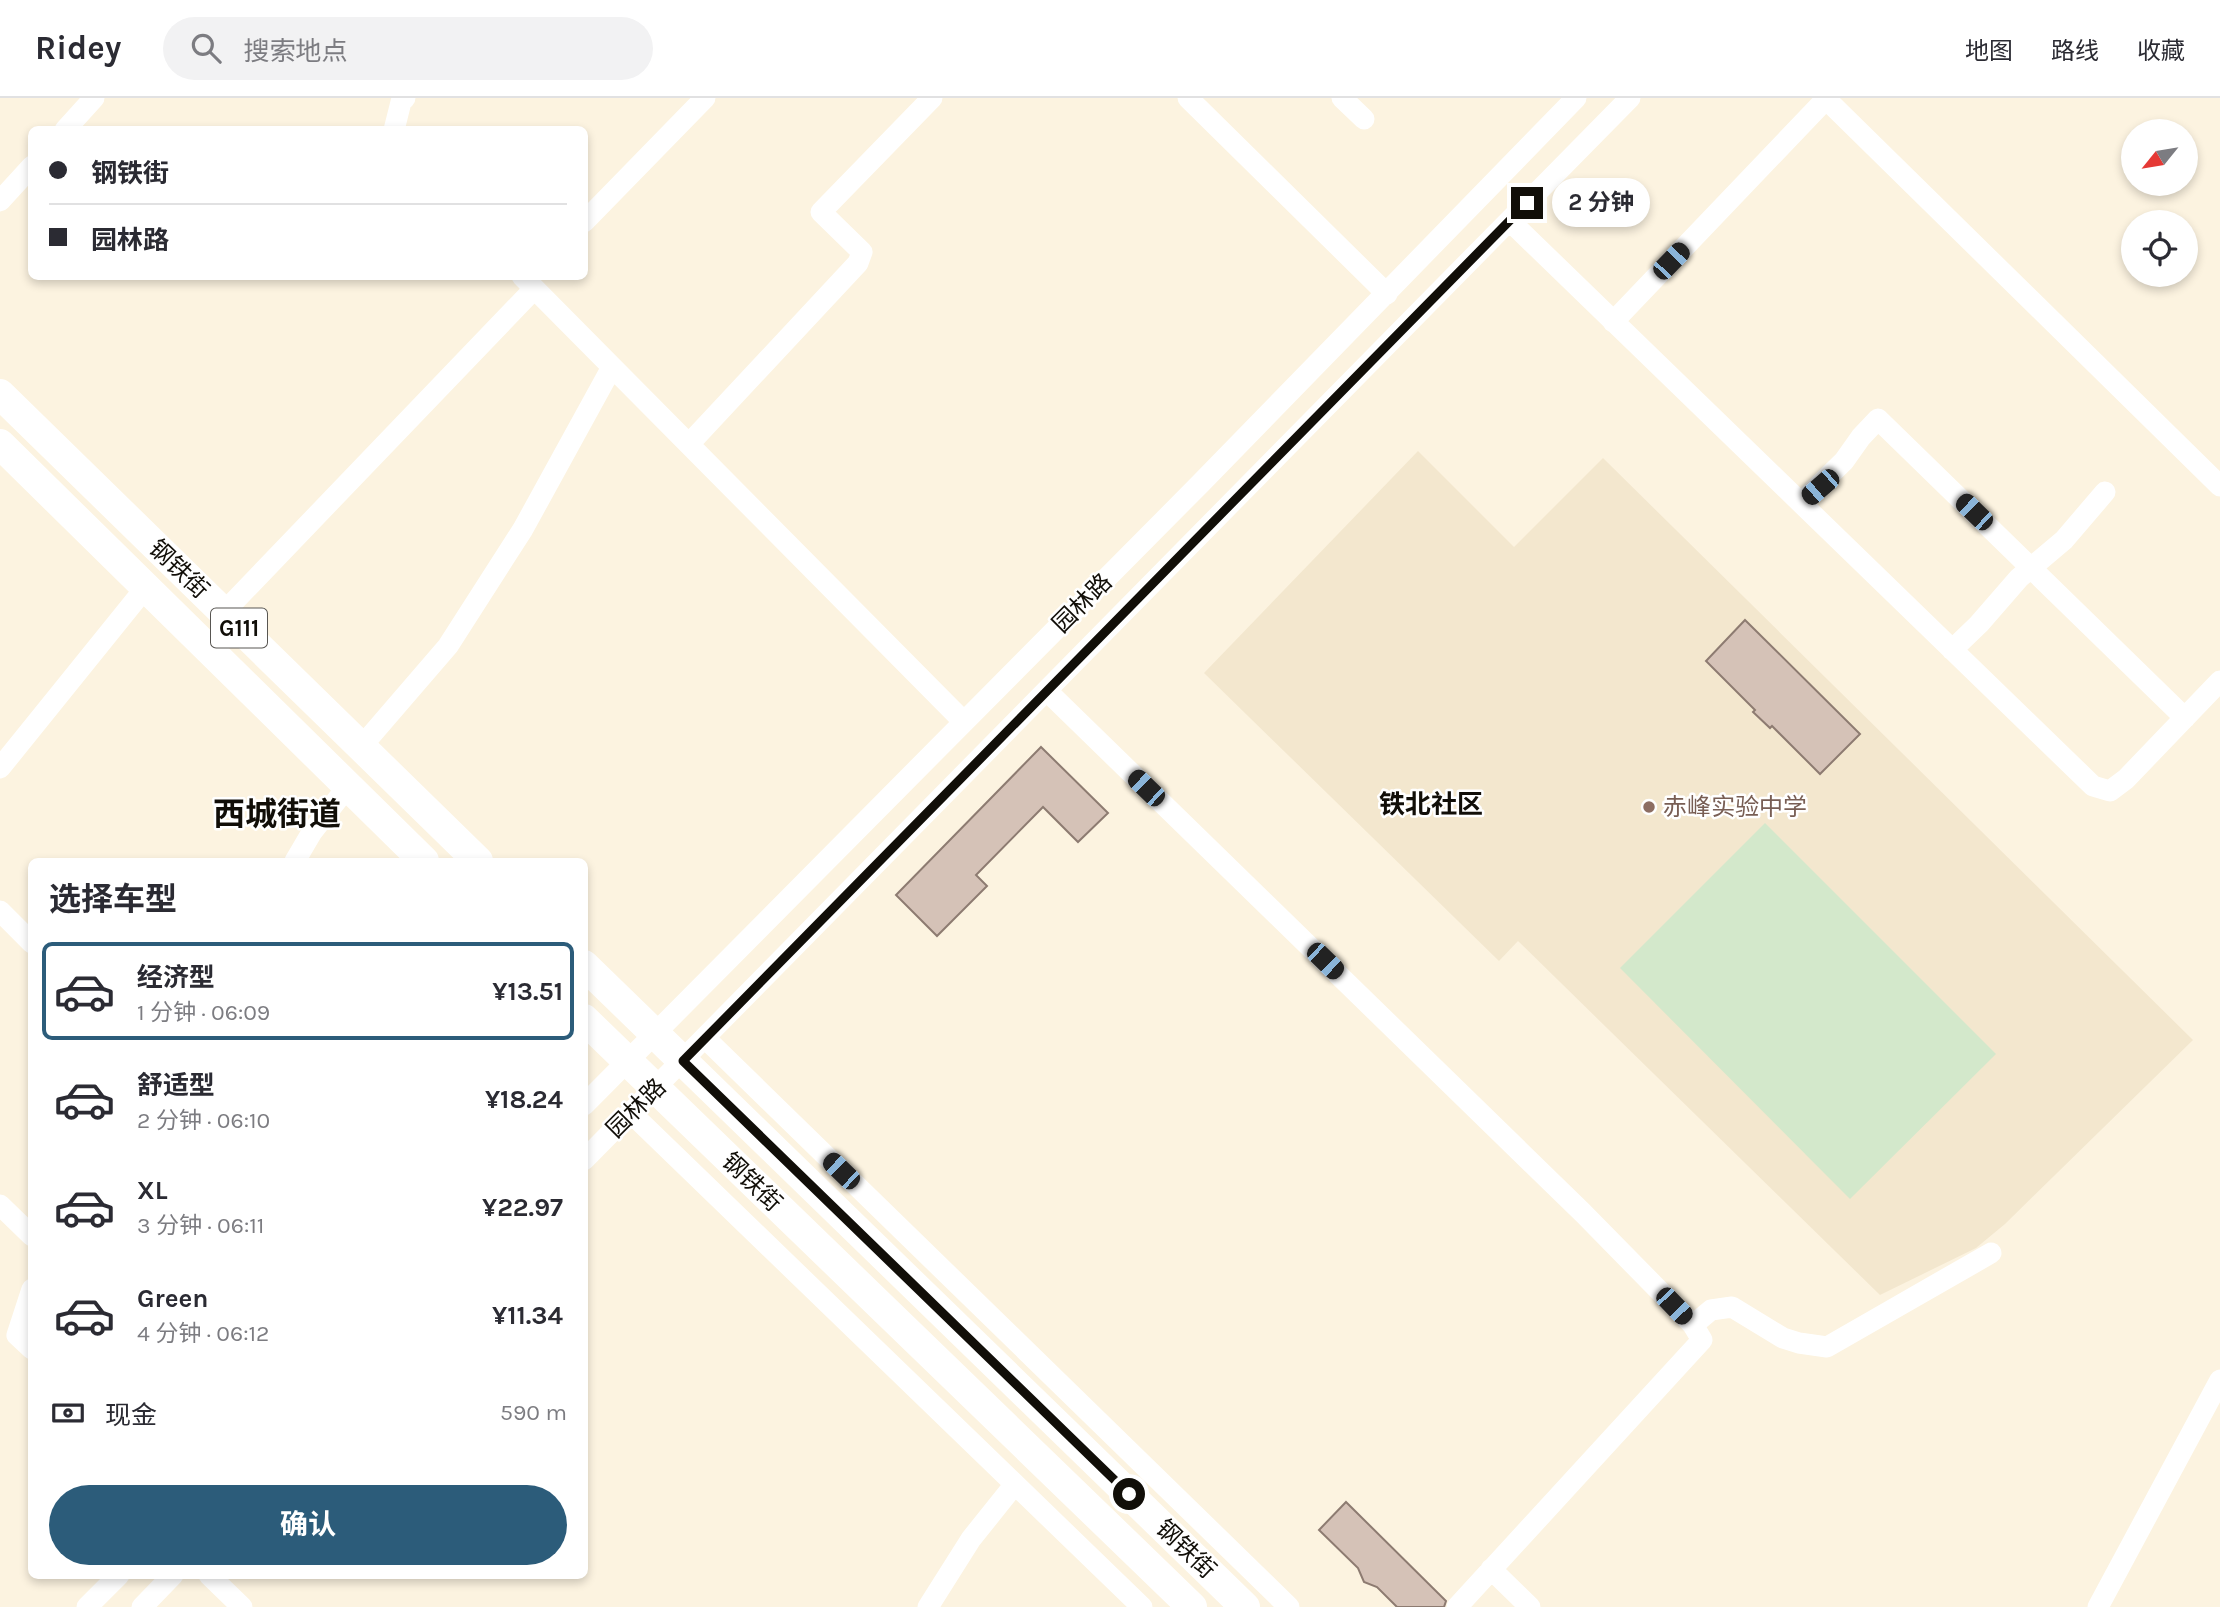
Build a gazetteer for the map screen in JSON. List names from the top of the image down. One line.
{"streets":{"highway":["钢铁街","G111"],"street":["园林路"]},"crossings":[["钢铁街","园林路"]],"districts":["铁北社区","西城街道"],"places":["赤峰实验中学"],"north":"bottom left","page":{"header":"Ridey","search":"搜索地点","nav":["地图","路线","收藏"],"banner":["钢铁街","园林路"],"bubble":"2 分钟","heading":"选择车型","list":[{"name":"经济型","note":"1 分钟 · 06:09","value":"¥13.51"},{"name":"舒适型","note":"2 分钟 · 06:10","value":"¥18.24"},{"name":"XL","note":"3 分钟 · 06:11","value":"¥22.97"},{"name":"Green","note":"4 分钟 · 06:12","value":"¥11.34"}],"pay":["现金","590 m"],"buttons":"确认"}}
